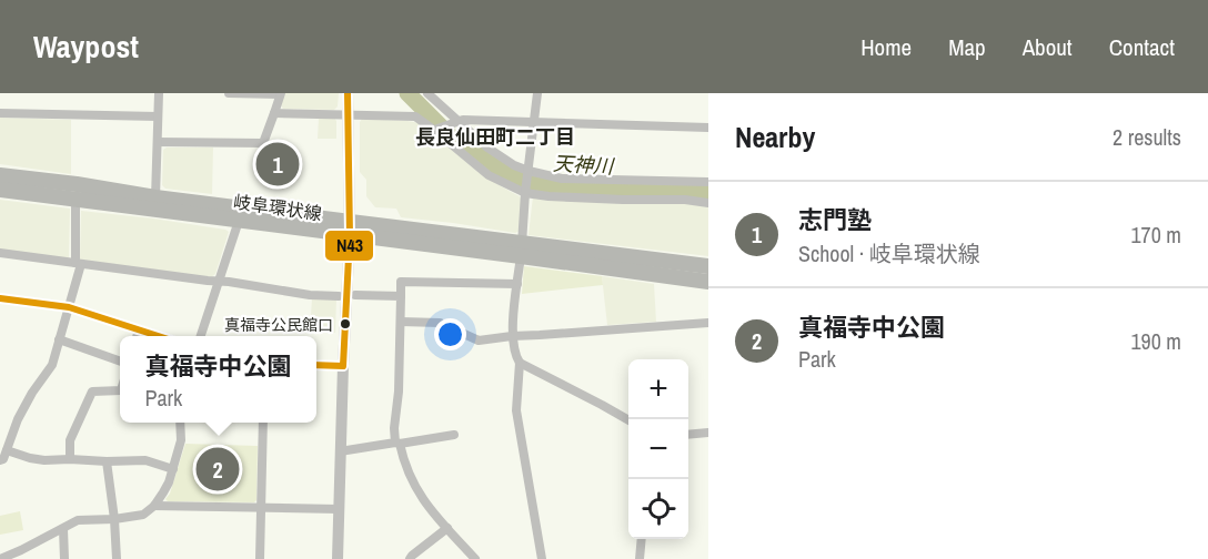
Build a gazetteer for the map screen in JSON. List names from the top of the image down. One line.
{"streets":{"main road":["岐阜環状線"]},"districts":["長良仙田町二丁目"],"water":["天神川"],"places":["真福寺公民館口"],"lines":["transit line N43"],"page":{"header":"Waypost","nav":["Home","Map","About","Contact"],"heading":["Nearby","2 results"],"pins":["1","2"],"list":[{"mark":"1","name":"志門塾","note":"School · 岐阜環状線","value":"170 m"},{"mark":"2","name":"真福寺中公園","note":"Park","value":"190 m"}],"popup":["真福寺中公園","Park"],"map_buttons":["+","−"]}}
